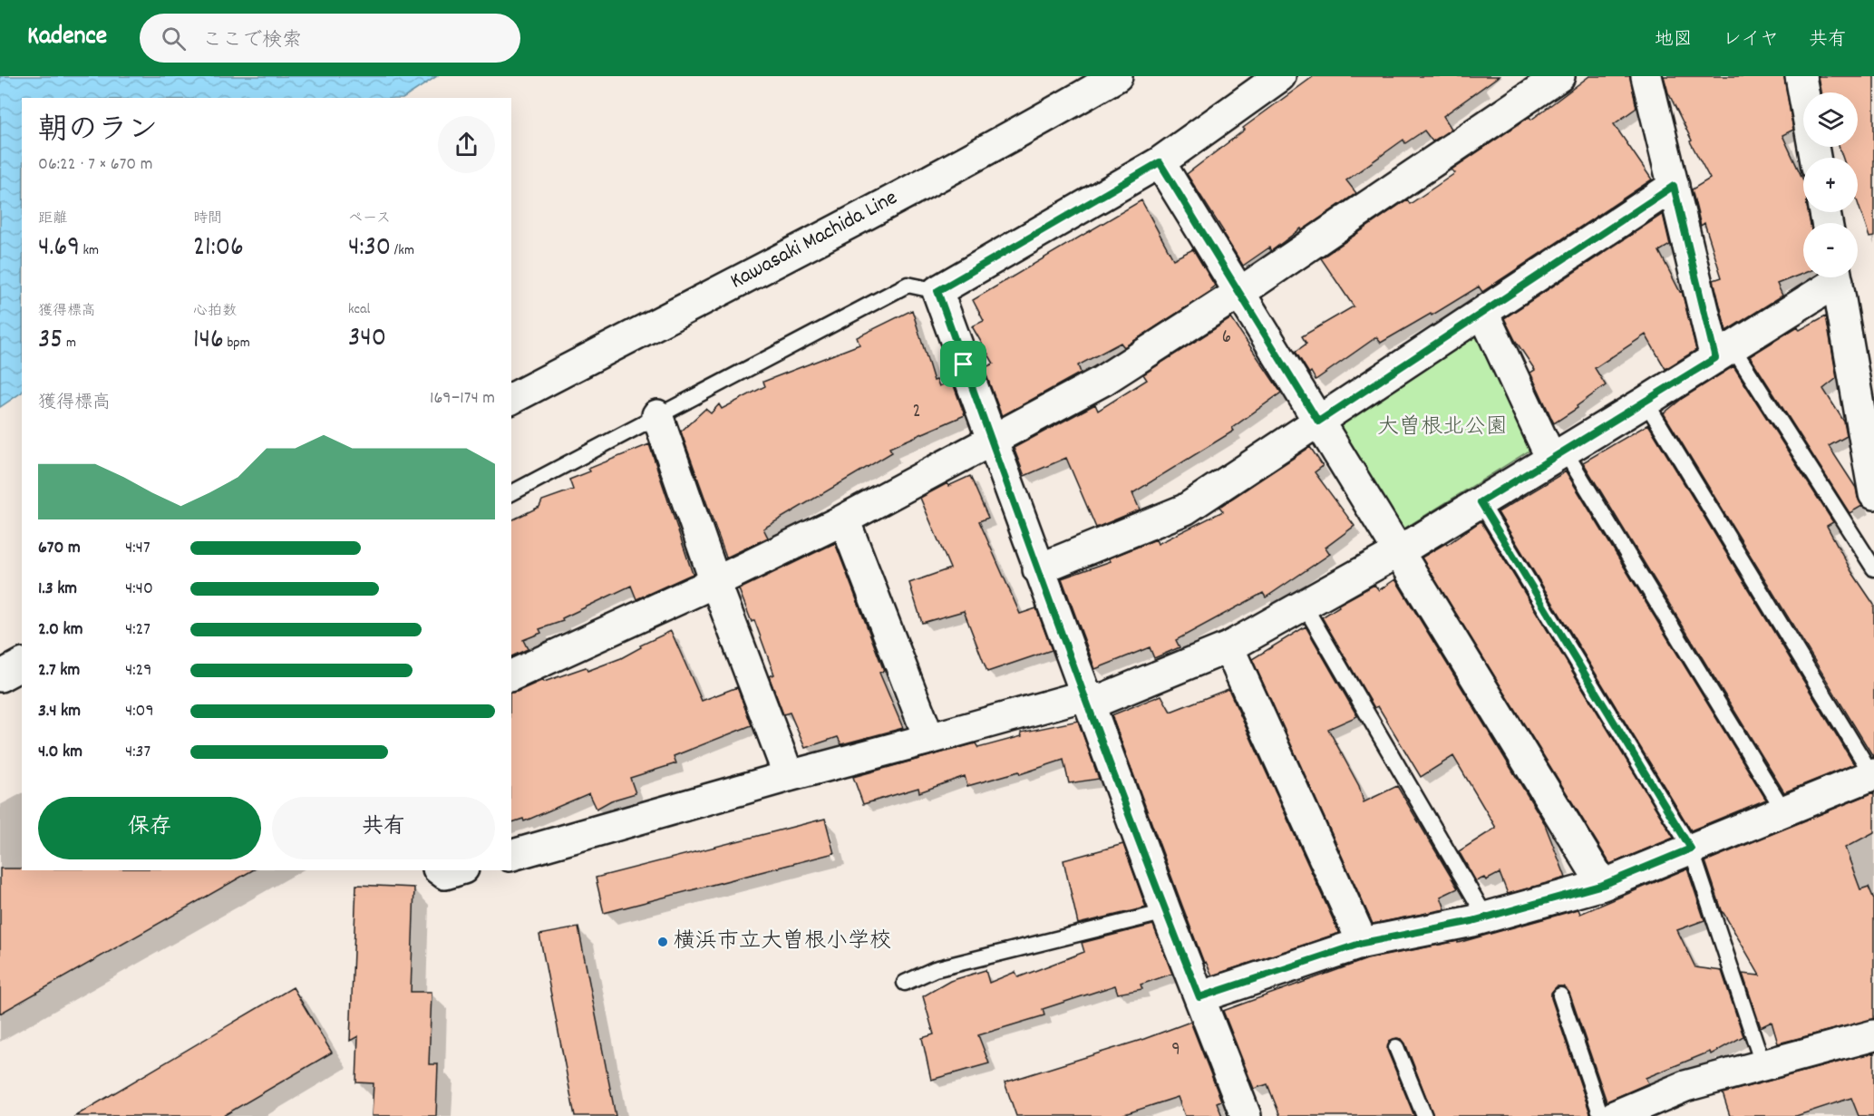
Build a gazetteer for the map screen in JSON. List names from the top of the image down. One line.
{"streets":{"street":["Kawasaki Machida Line"]},"parks":["大曽根北公園"],"places":["横浜市立大曽根小学校"],"house_numbers":["6","2","9"],"page":{"header":"Kadence","search":"ここで検索","nav":["地図","レイヤ","共有"],"map_buttons":["+","−"],"heading":["朝のラン","06:22 · 7 × 670 m"],"stats":[["距離","4.69 km"],["時間","21:06"],["ペース","4:30 /km"],["獲得標高","35 m"],["心拍数","146 bpm"],["kcal","340"]],"chart":["獲得標高","169–174 m"],"list":[{"name":"670 m","note":"4:47"},{"name":"1.3 km","note":"4:40"},{"name":"2.0 km","note":"4:27"},{"name":"2.7 km","note":"4:29"},{"name":"3.4 km","note":"4:09"},{"name":"4.0 km","note":"4:37"}],"buttons":["保存","共有"]}}
